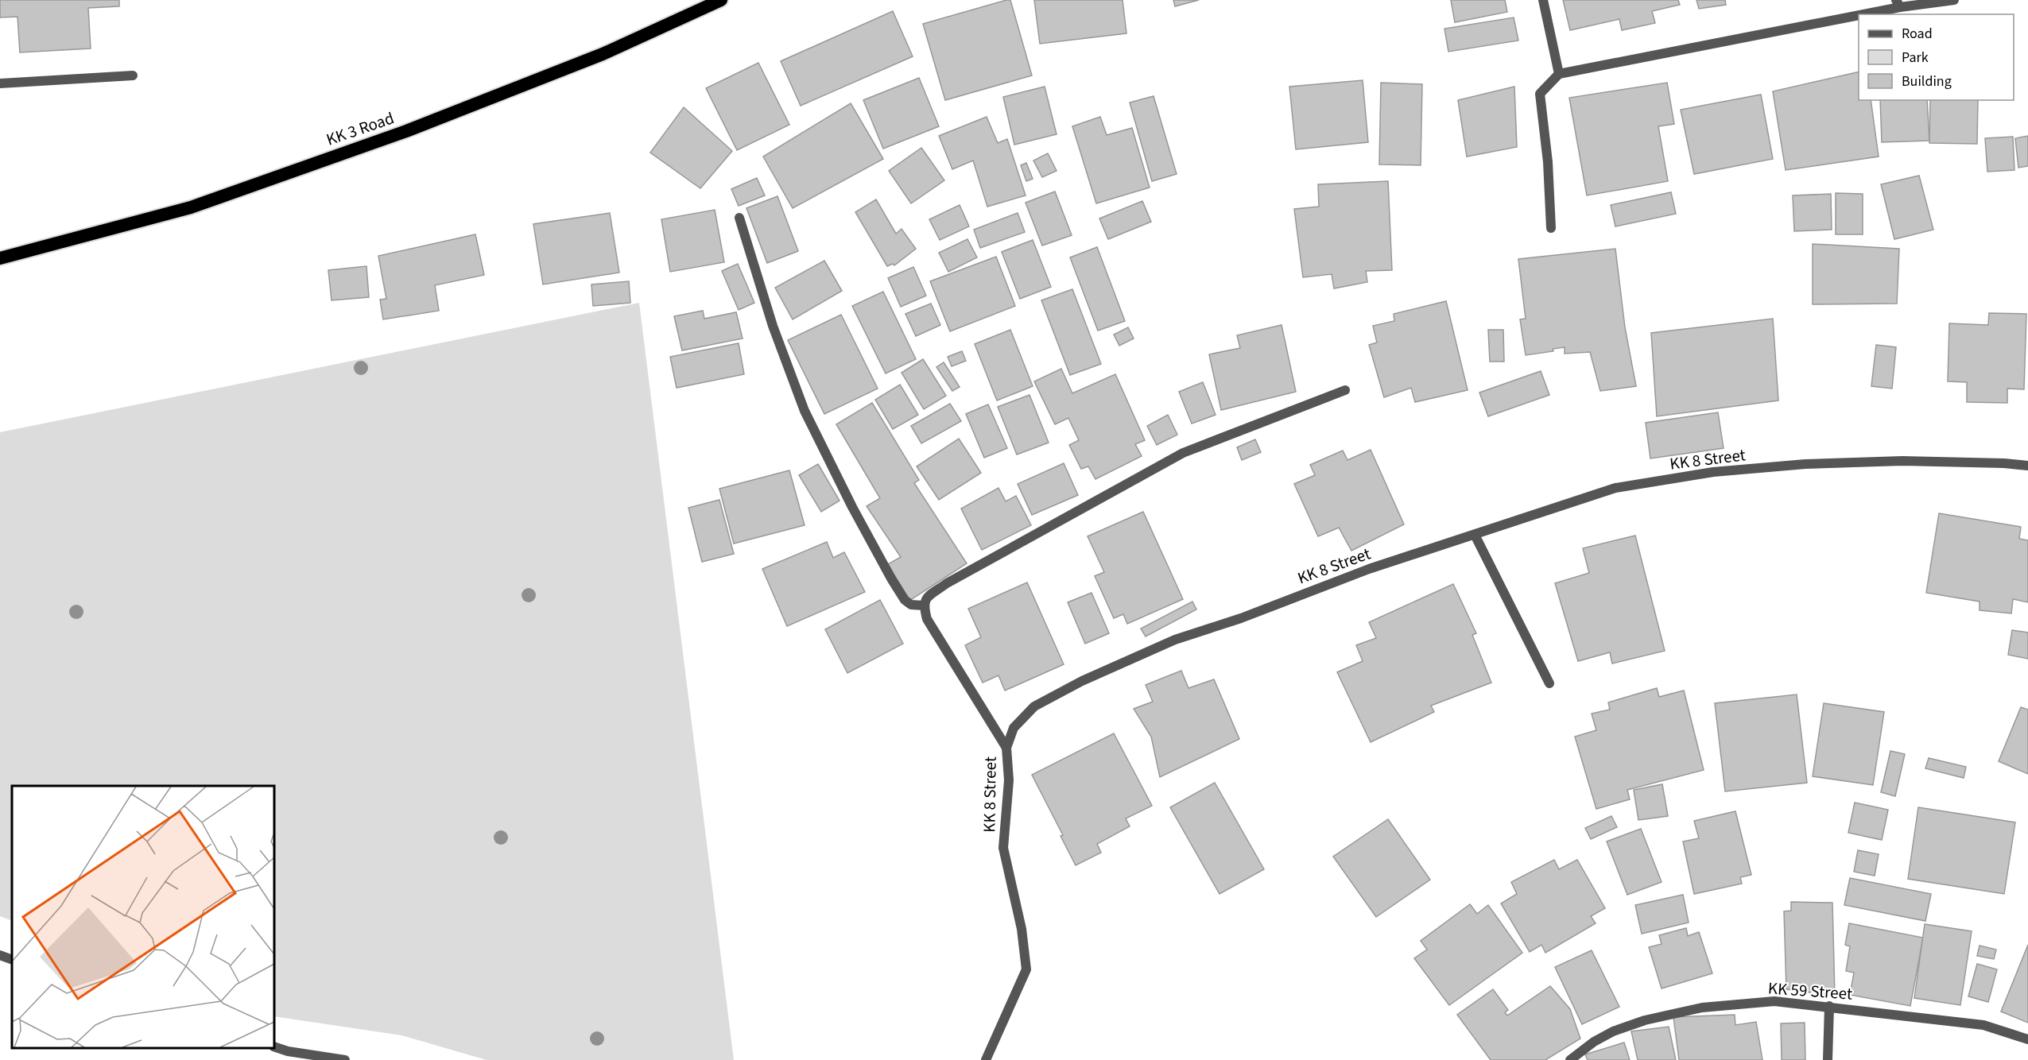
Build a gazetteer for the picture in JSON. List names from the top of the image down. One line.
{"streets":{"highway":["KK 3 Road"],"street":["KK 8 Street","KK 59 Street"]},"legend":["Road","Park","Building"]}
